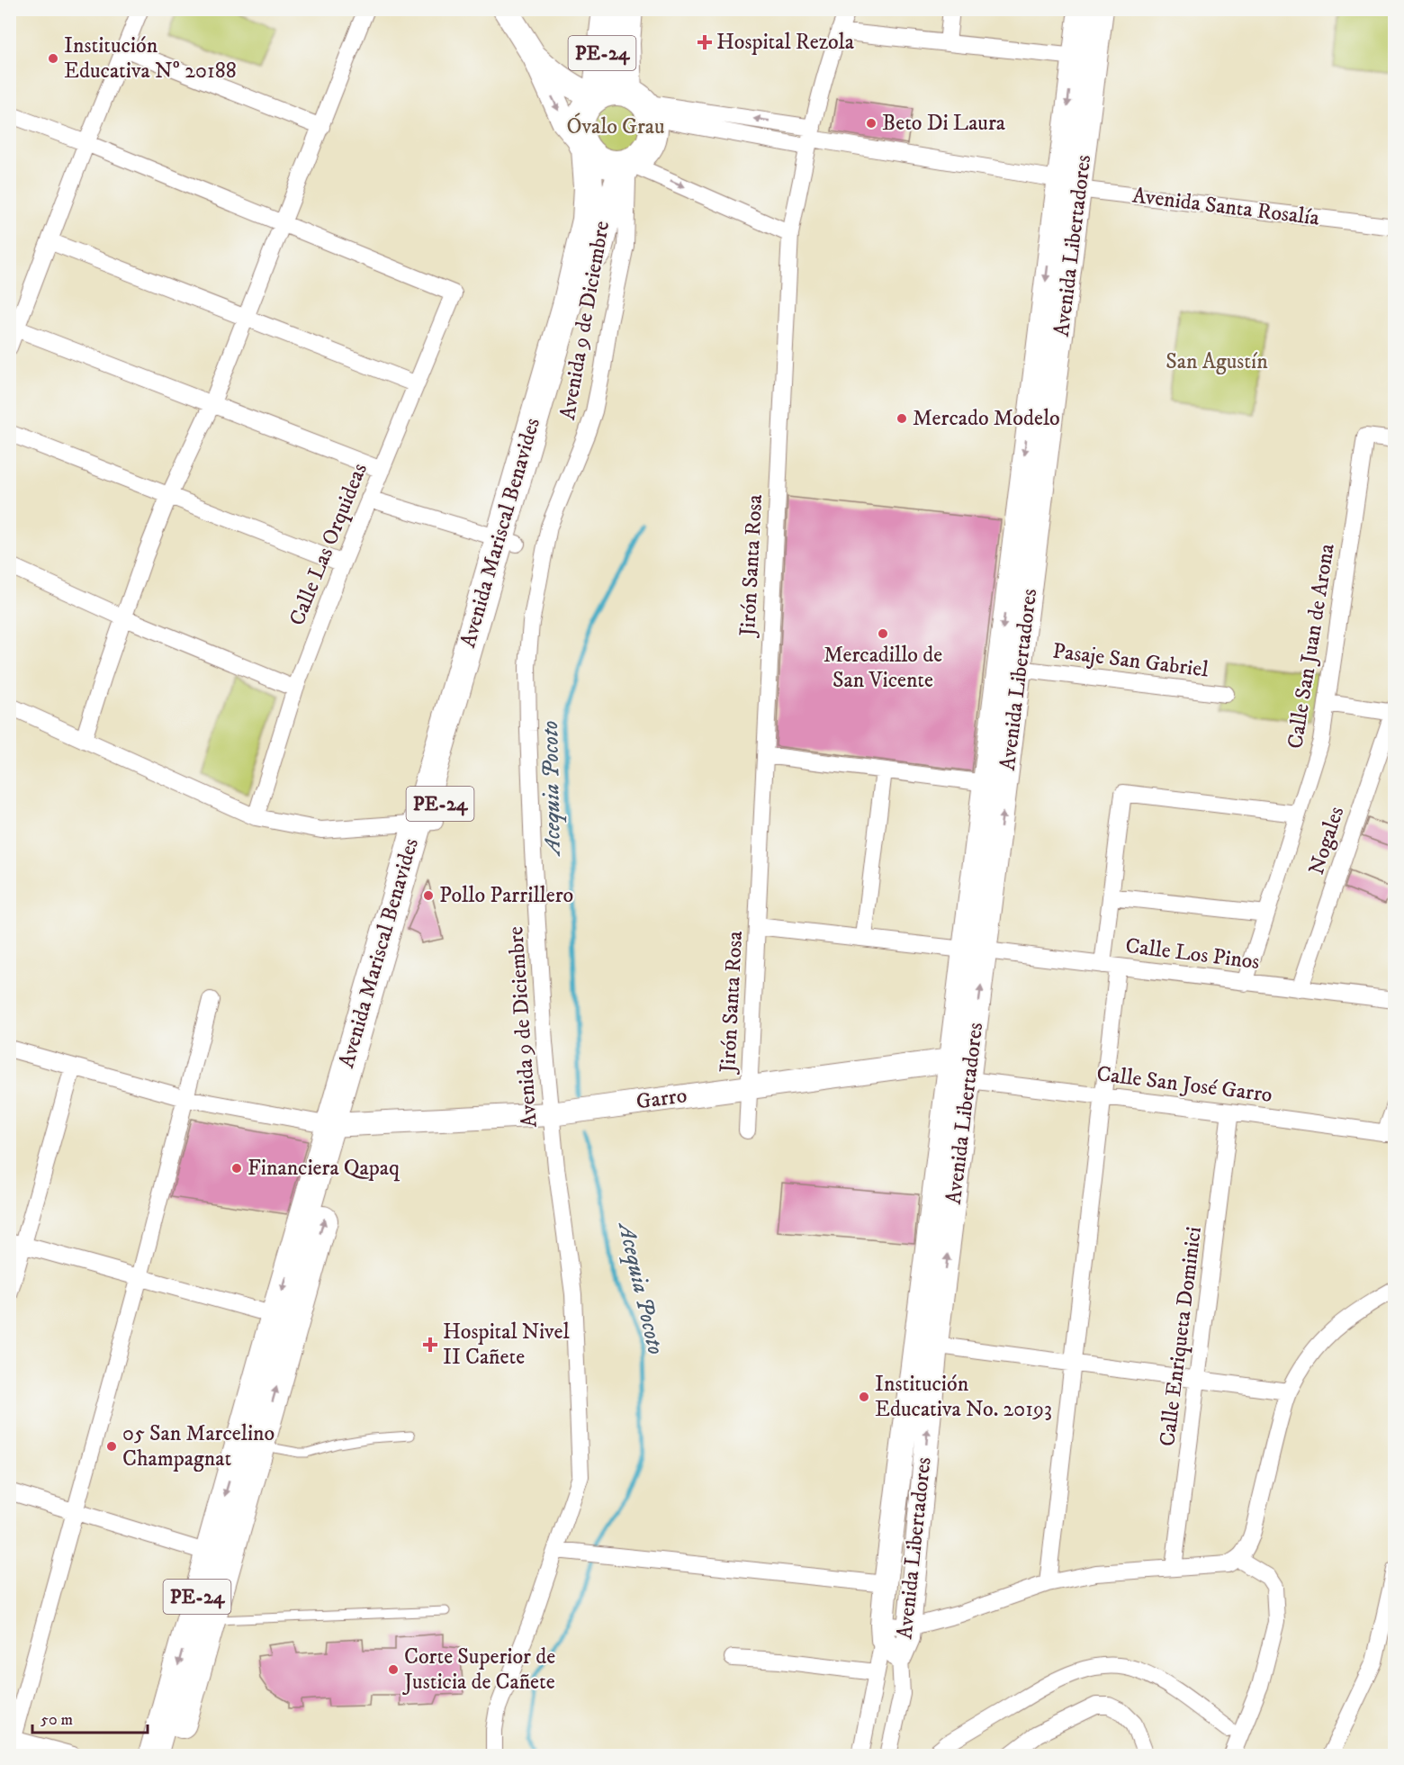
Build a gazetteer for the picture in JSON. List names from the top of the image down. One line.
{"streets":{"highway":["PE-24","Avenida Mariscal Benavides"],"street":["Avenida Santa Rosalía","Avenida Libertadores","Avenida 9 de Diciembre","Calle Las Orquideas","Jirón Santa Rosa","Calle San Juan de Arona","Pasaje San Gabriel","Nogales","Calle Los Pinos","Calle San José Garro","Garro","Calle Enriqueta Dominici"]},"crossings":[["PE-24","Avenida 9 de Diciembre"],["PE-24","Avenida Mariscal Benavides"],["Avenida Santa Rosalía","Avenida Libertadores"],["Avenida Santa Rosalía","Jirón Santa Rosa"],["Avenida Libertadores","Pasaje San Gabriel"],["Avenida Libertadores","Calle Los Pinos"],["Avenida Libertadores","Calle San José Garro"],["Avenida Libertadores","Garro"],["Avenida 9 de Diciembre","Avenida Mariscal Benavides"],["Avenida 9 de Diciembre","Garro"],["Avenida Mariscal Benavides","Garro"],["Jirón Santa Rosa","Calle Los Pinos"],["Jirón Santa Rosa","Garro"],["Calle San Juan de Arona","Calle Los Pinos"],["Nogales","Calle Los Pinos"],["Calle San José Garro","Garro"],["Calle San José Garro","Calle Enriqueta Dominici"]],"water":["Acequia Pocoto"],"parks":["Óvalo Grau","San Agustín"],"places":{"health":["Hospital Rezola","Hospital Nivel II Cañete"],"other":["Institución Educativa Nº 20188","Beto Di Laura","Mercado Modelo","Mercadillo de San Vicente","Pollo Parrillero","Financiera Qapaq","Institución Educativa No. 20193","05 San Marcelino Champagnat","Corte Superior de Justicia de Cañete"]},"scale_bar":"50 m"}
